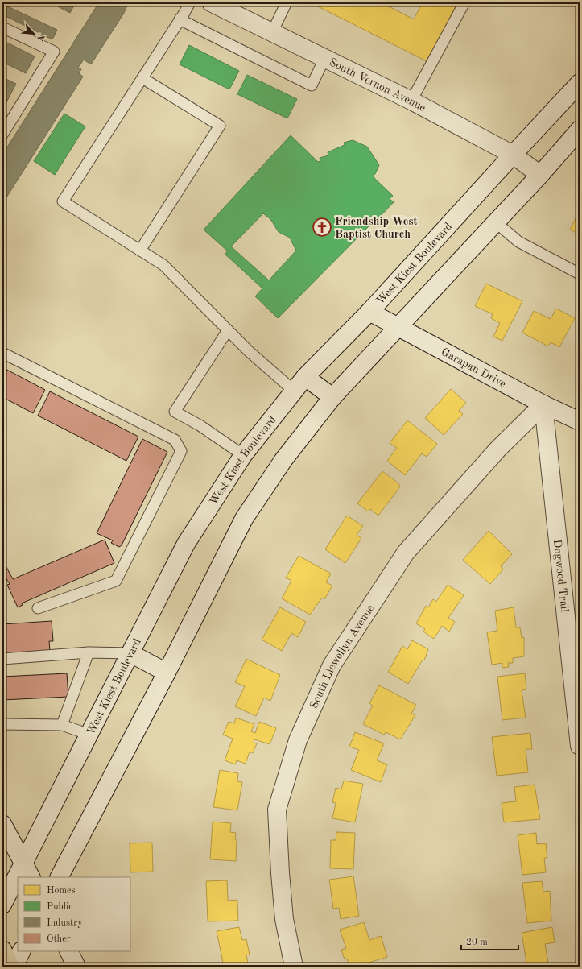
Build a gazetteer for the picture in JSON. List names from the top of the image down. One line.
{"streets":{"main road":["South Vernon Avenue","West Kiest Boulevard","Garapan Drive","Dogwood Trail","South Llewellyn Avenue"]},"crossings":[["South Vernon Avenue","West Kiest Boulevard"],["West Kiest Boulevard","Garapan Drive"],["Garapan Drive","Dogwood Trail"],["Garapan Drive","South Llewellyn Avenue"],["Dogwood Trail","South Llewellyn Avenue"]],"places":{"church":["Friendship West Baptist Church"]},"legend":["Homes","Public","Industry","Other"],"scale_bar":"20 m","north":"bottom right"}
